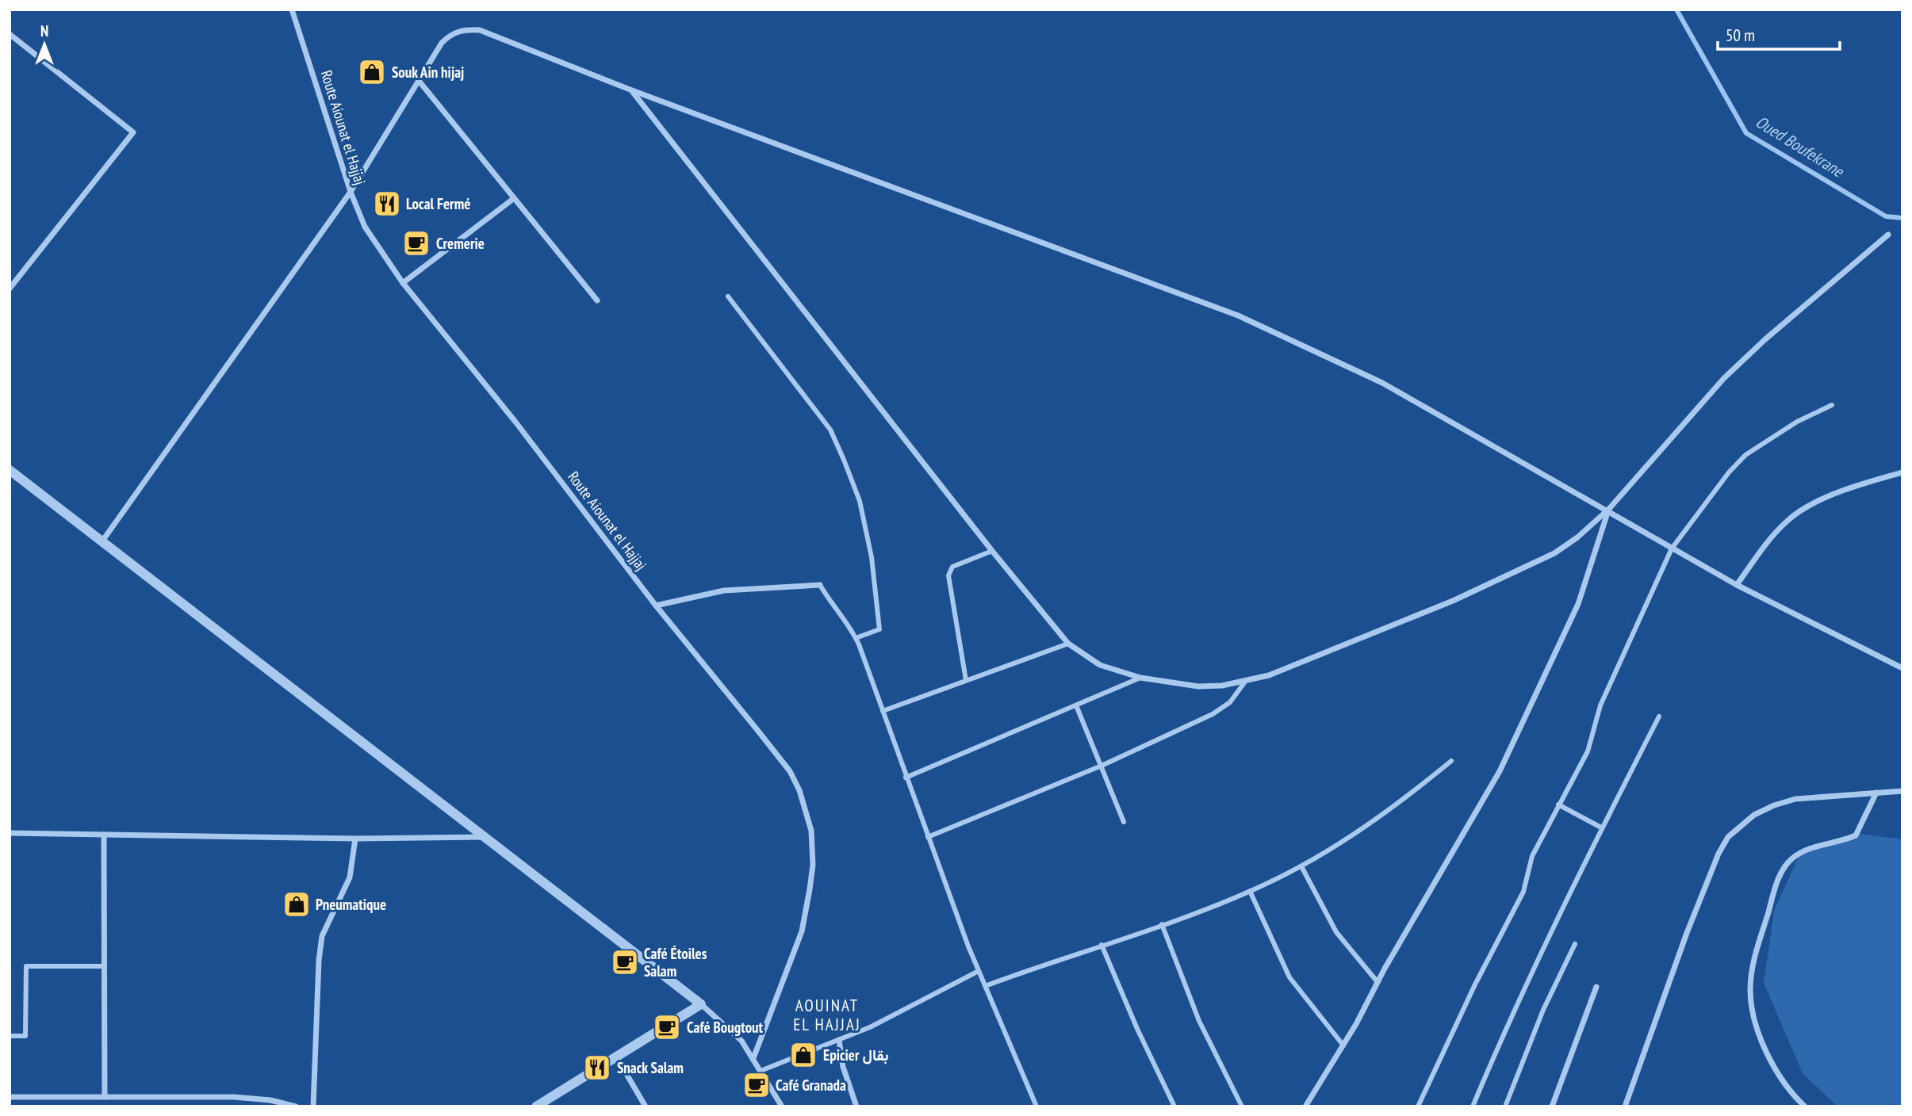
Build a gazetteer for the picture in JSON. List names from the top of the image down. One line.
{"streets":{"street":["Route Aiounat el Hajjaj"]},"districts":["AOUINAT EL HAJJAJ"],"water":["Oued Boufekrane"],"places":{"shop":["Souk Ain hijaj","Pneumatique","Epicier بقال"],"restaurant":["Local Fermé","Snack Salam"],"cafe":["Cremerie","Café Étoiles Salam","Café Bougtout","Café Granada"]},"scale_bar":"50 m","north":"top"}
